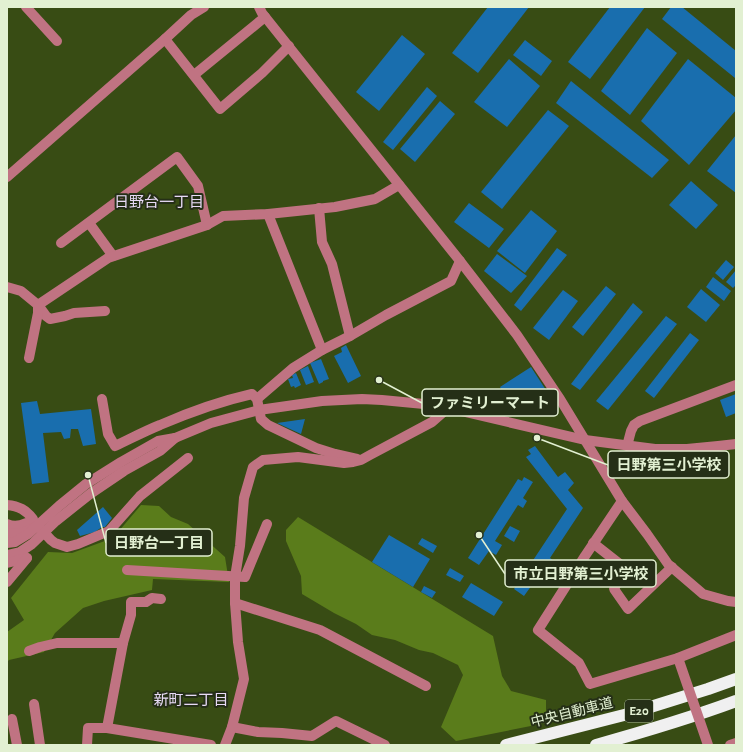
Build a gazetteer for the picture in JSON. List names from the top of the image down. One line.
{"streets":{"highway":["E20","中央自動車道"]},"districts":["日野台一丁目","新町二丁目"],"places":["ファミリーマート","日野第三小学校","日野台一丁目","市立日野第三小学校"]}
